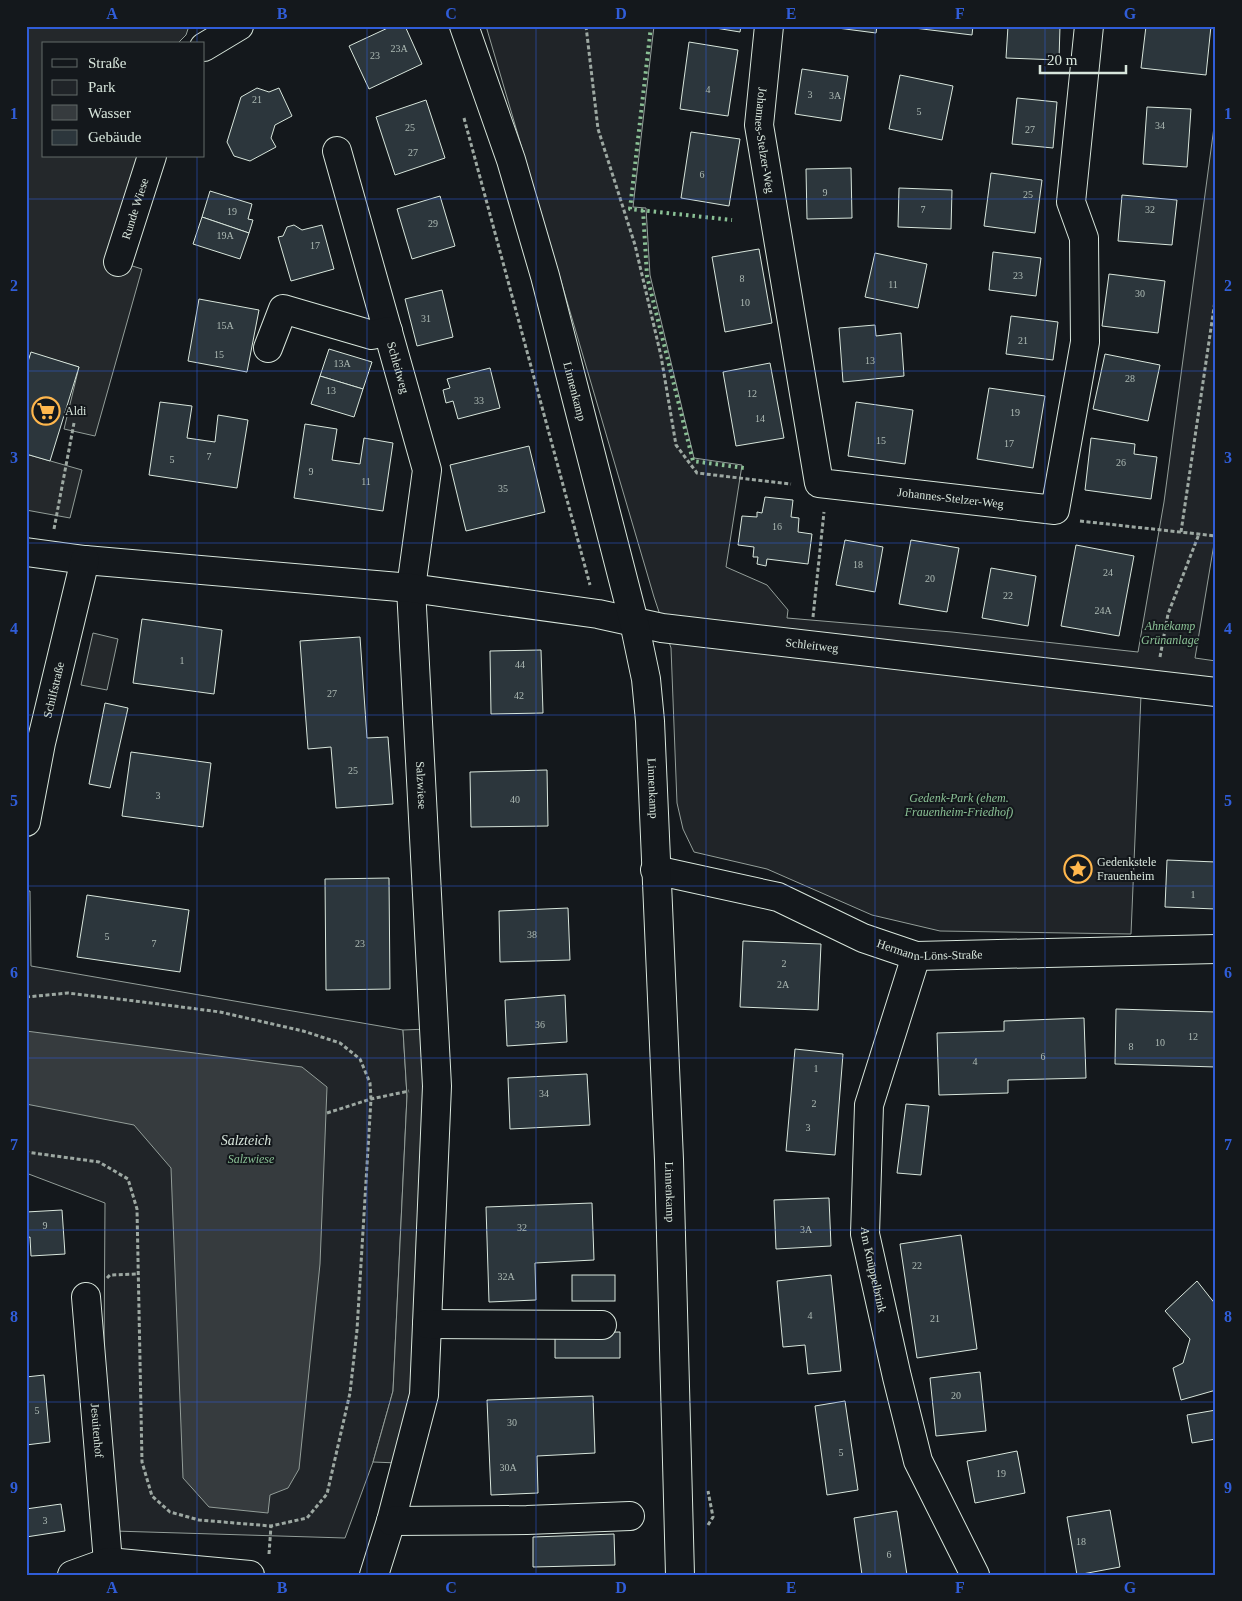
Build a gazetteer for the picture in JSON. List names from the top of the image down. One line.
{"streets":{"street":["Johannes-Stelzer-Weg","Runde Wiese","Schleitweg","Linnenkamp","Schilfstraße","Salzwiese","Hermann-Löns-Straße","Am Knüppelbrink","Jesuitenhof"]},"crossings":[["Schleitweg","Linnenkamp"],["Schleitweg","Schilfstraße"],["Schleitweg","Salzwiese"],["Linnenkamp","Hermann-Löns-Straße"],["Hermann-Löns-Straße","Am Knüppelbrink"]],"water":["Salzteich"],"parks":["Ahnekamp Grünanlage","Gedenk-Park (ehem. Frauenheim-Friedhof)","Salzwiese"],"places":{"supermarket":["Aldi"],"place":["Gedenkstele Frauenheim"]},"house_numbers":["23A","23","4","3","3A","21","5","34","25","27","27","6","9","25","7","32","19","29","19A","17","23","8","11","30","10","31","15A","21","15","13","13A","28","13","12","33","19","14","15","17","7","5","26","9","11","35","16","18","24","20","22","24A","1","44","27","42","25","3","40","1","38","5","7","23","2","2A","36","12","10","8","6","4","1","34","2","3","9","32","3A","22","32A","4","21","20","5","30","5","30A","19","3","18","6"],"legend":["Straße","Park","Wasser","Gebäude"],"scale_bar":"20 m","grid":{"columns":["A","B","C","D","E","F","G"],"rows":["1","2","3","4","5","6","7","8","9"]}}
